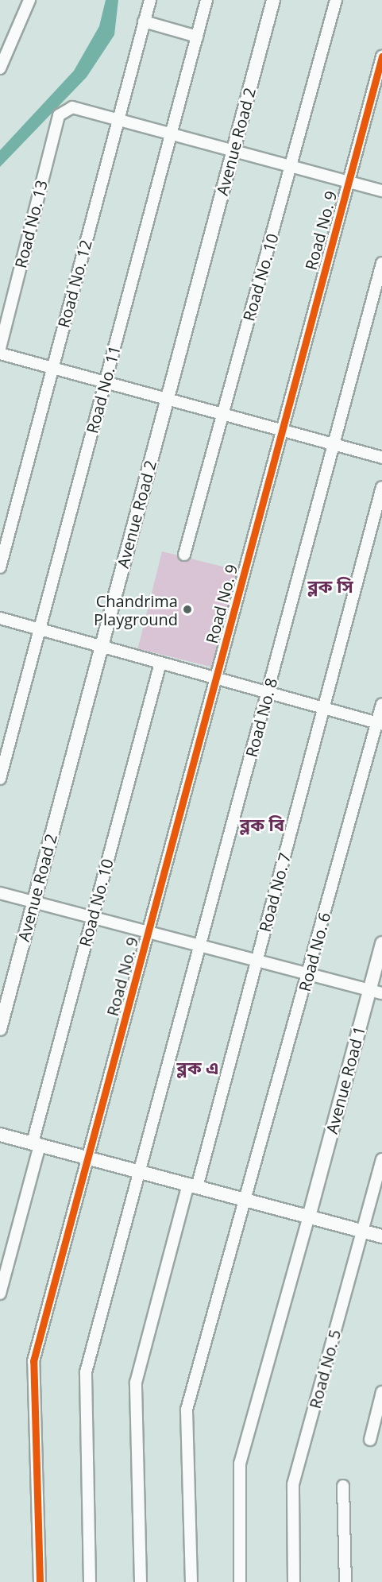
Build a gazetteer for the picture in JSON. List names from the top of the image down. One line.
{"streets":{"street":["Avenue Road 2","Road No. 13","Road No. 9","Road No. 10","Road No. 12","Road No. 11","Road No. 8","Road No. 7","Road No. 6","Avenue Road 1","Road No. 5"]},"crossings":[["Road No. 13","Road No. 12"]],"districts":["ব্লক সি","ব্লক বি","ব্লক এ"],"places":["Chandrima Playground"]}
